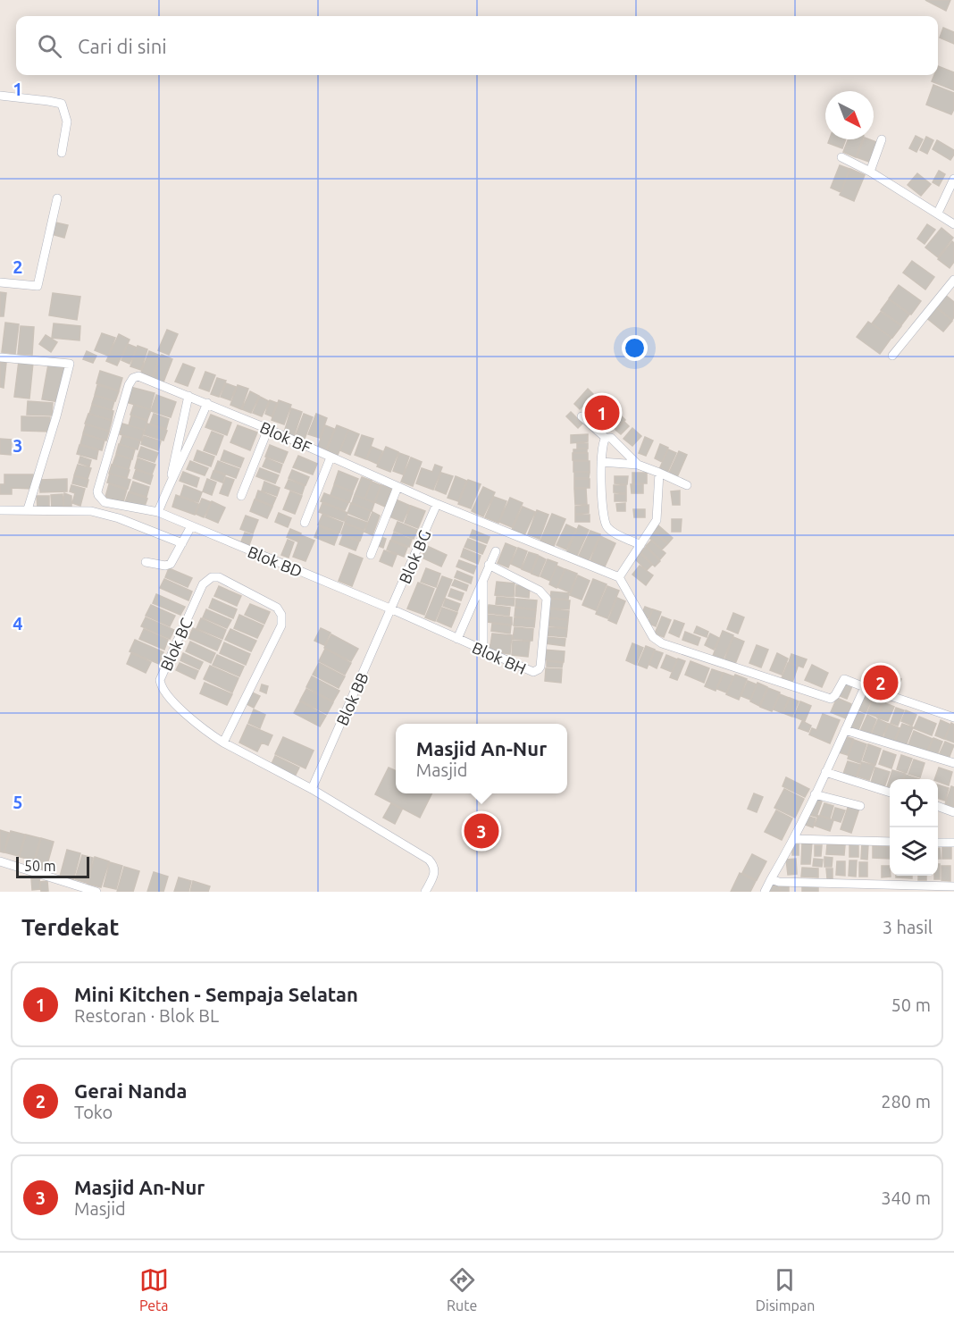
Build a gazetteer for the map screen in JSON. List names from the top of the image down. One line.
{"streets":{"street":["Blok BF","Blok BG","Blok BD","Blok BC","Blok BH","Blok BB"]},"crossings":[["Blok BF","Blok BG"],["Blok BF","Blok BD"],["Blok BG","Blok BD"],["Blok BG","Blok BH"],["Blok BG","Blok BB"],["Blok BD","Blok BH"],["Blok BD","Blok BB"],["Blok BC","Blok BB"],["Blok BH","Blok BB"]],"scale_bar":"50 m","north":"bottom right","page":{"search":"Cari di sini","pins":["1","2","3"],"popup":["Masjid An-Nur","Masjid"],"scale":"50 m","heading":["Terdekat","3 hasil"],"list":[{"mark":"1","name":"Mini Kitchen - Sempaja Selatan","note":"Restoran · Blok BL","value":"50 m"},{"mark":"2","name":"Gerai Nanda","note":"Toko","value":"280 m"},{"mark":"3","name":"Masjid An-Nur","note":"Masjid","value":"340 m"}],"nav":["Peta","Rute","Disimpan"]},"grid":{"rows":["1","2","3","4","5"]}}
